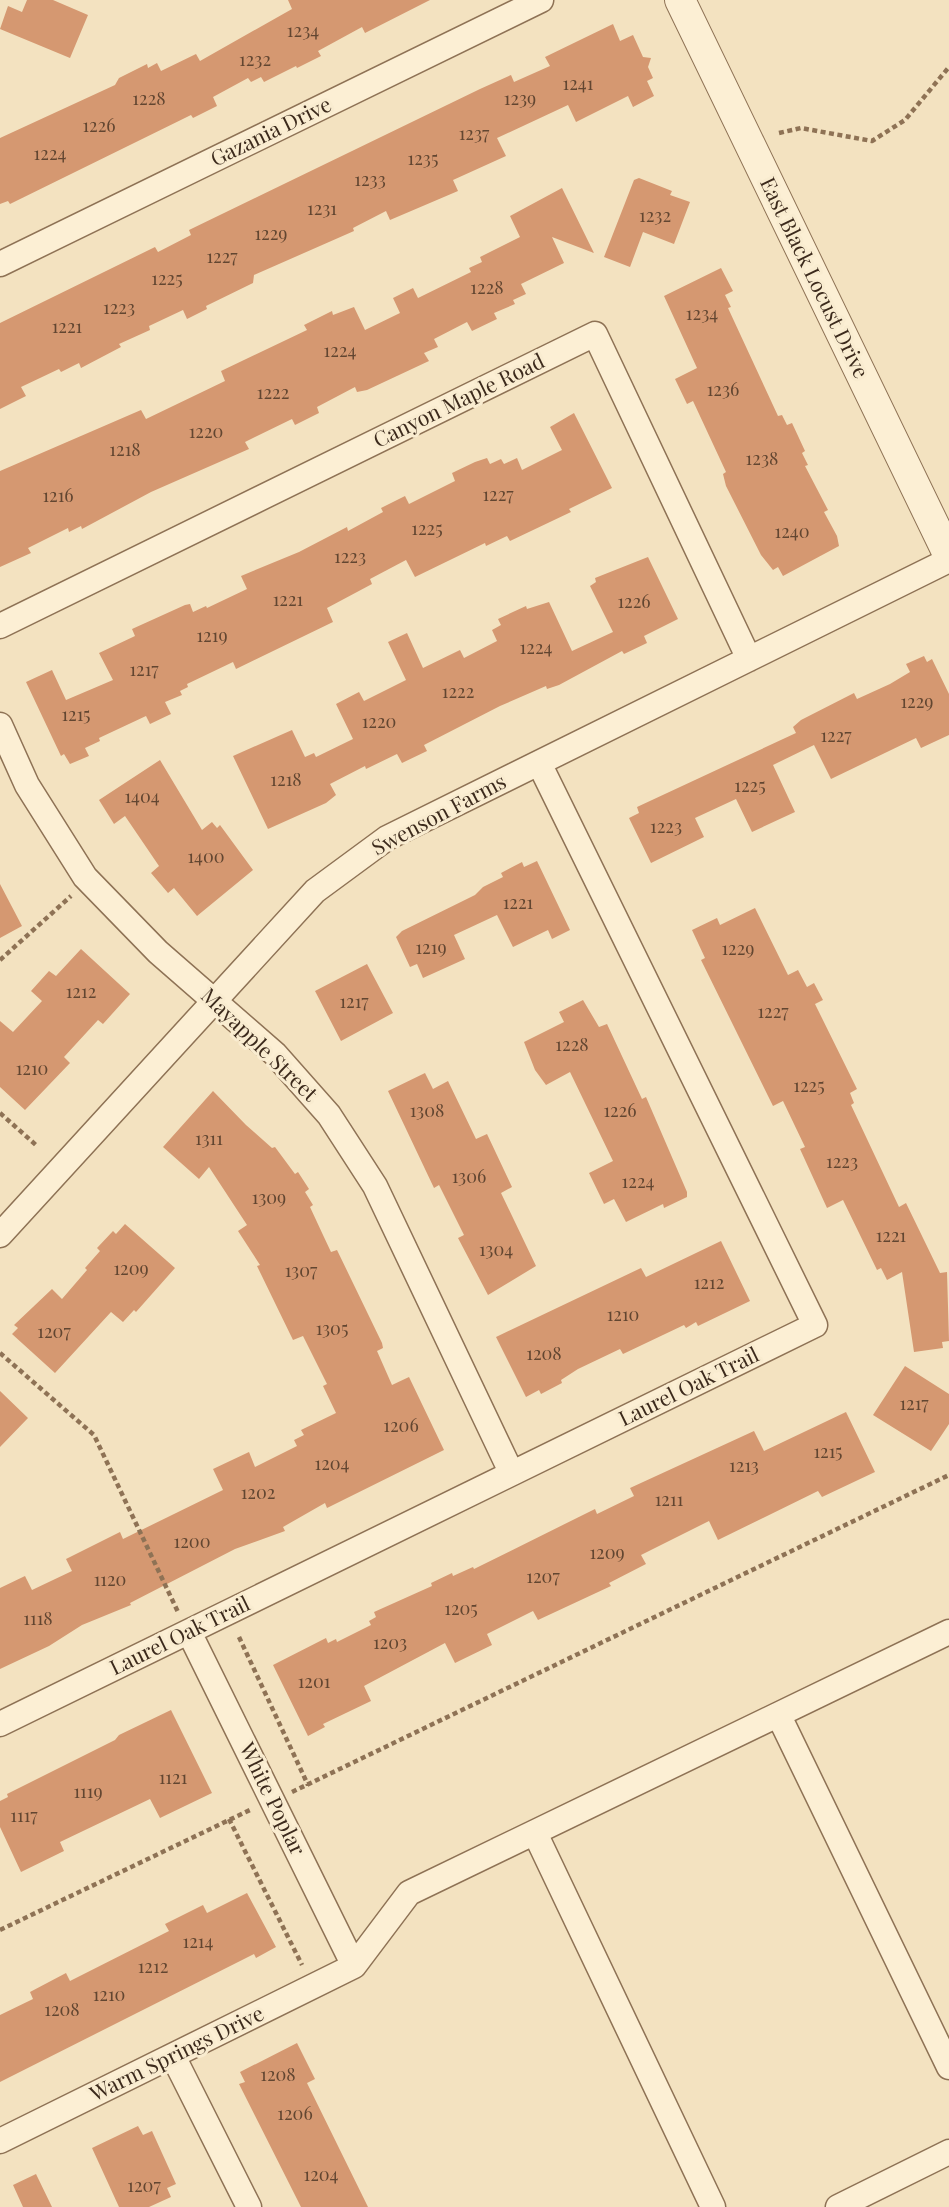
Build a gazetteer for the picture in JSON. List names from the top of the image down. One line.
{"streets":{"street":["Gazania Drive","East Black Locust Drive","Canyon Maple Road","Swenson Farms","Mayapple Street","Laurel Oak Trail","White Poplar","Warm Springs Drive"]},"crossings":[["East Black Locust Drive","Swenson Farms"],["Canyon Maple Road","Swenson Farms"],["Swenson Farms","Mayapple Street"],["Swenson Farms","Laurel Oak Trail"],["Mayapple Street","Laurel Oak Trail"],["Laurel Oak Trail","White Poplar"],["White Poplar","Warm Springs Drive"]],"house_numbers":["1234","1232","1241","1228","1239","1226","1237","1224","1235","1233","1231","1232","1229","1227","1225","1228","1223","1234","1221","1224","1236","1222","1220","1218","1238","1227","1216","1225","1240","1223","1221","1226","1219","1224","1217","1222","1229","1215","1220","1227","1218","1225","1404","1223","1400","1221","1219","1229","1212","1217","1227","1228","1210","1225","1308","1226","1311","1223","1306","1224","1309","1221","1304","1209","1307","1212","1210","1305","1207","1208","1217","1206","1215","1204","1213","1202","1211","1200","1209","1207","1120","1205","1118","1203","1201","1121","1119","1117","1214","1212","1210","1208","1208","1206","1204","1207"]}
